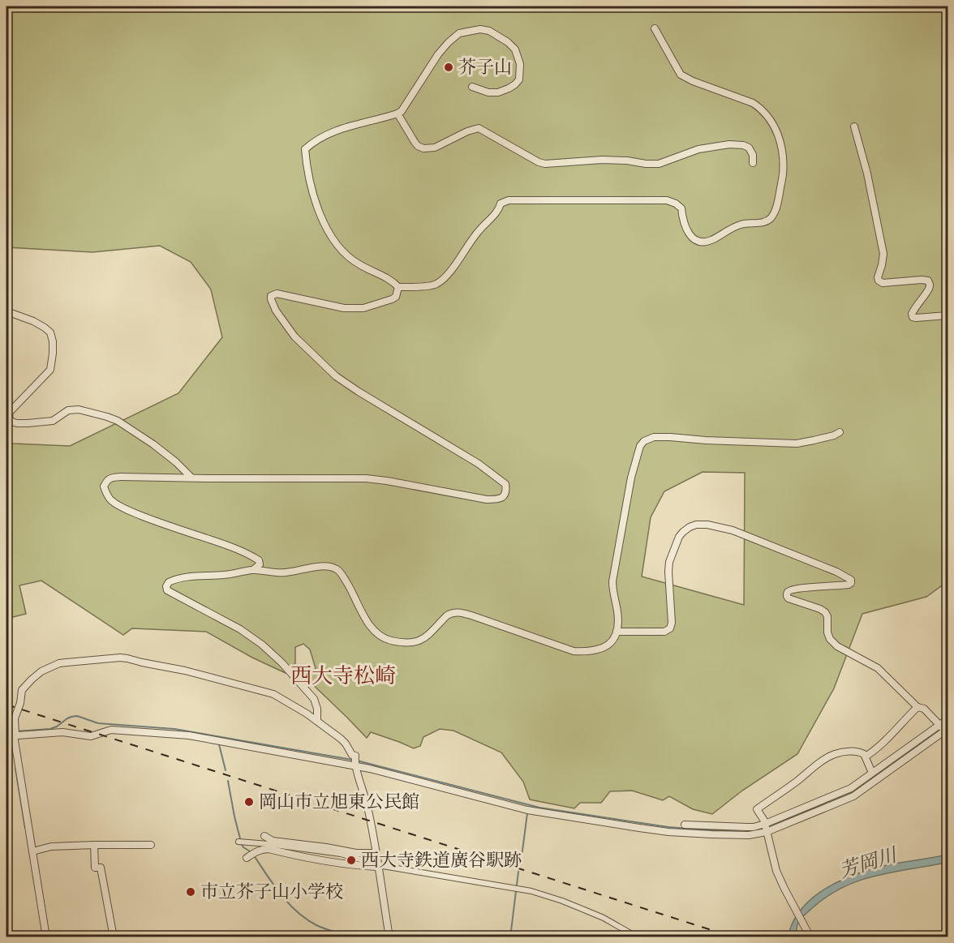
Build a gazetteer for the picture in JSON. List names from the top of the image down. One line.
{"districts":["西大寺松崎"],"water":["芳岡川"],"places":["芥子山","岡山市立旭東公民館","西大寺鉄道廣谷駅跡","市立芥子山小学校"]}
